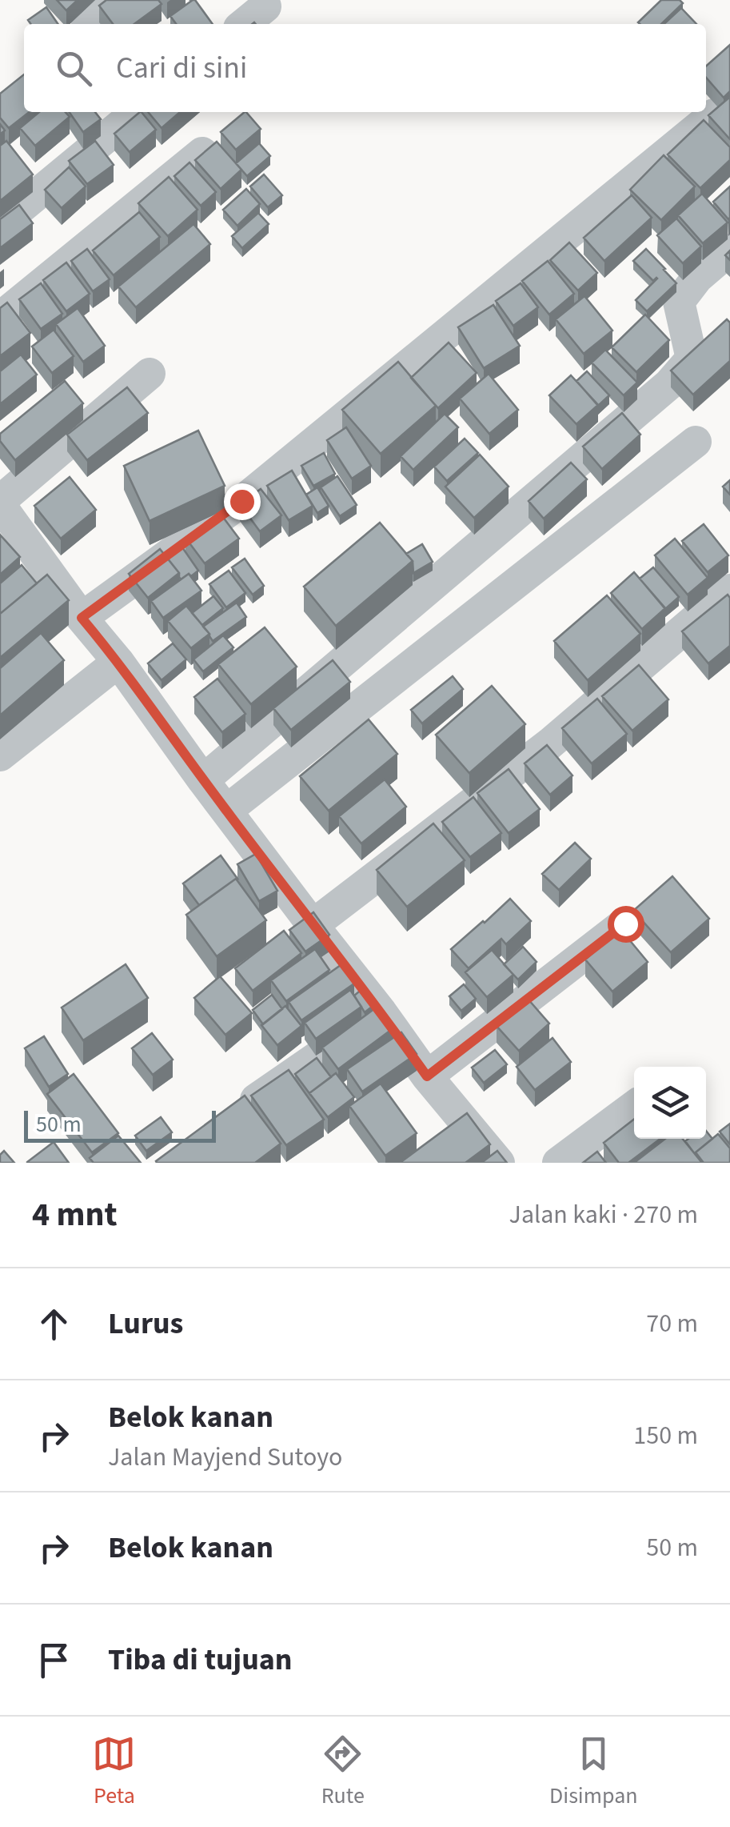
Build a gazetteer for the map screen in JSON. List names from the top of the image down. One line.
{"scale_bar":"50 m","page":{"search":"Cari di sini","scale":"50 m","heading":["4 mnt","Jalan kaki · 270 m"],"list":[["Lurus","70 m"],["Belok kanan","Jalan Mayjend Sutoyo","150 m"],["Belok kanan","50 m"],"Tiba di tujuan"],"nav":["Peta","Rute","Disimpan"]}}
